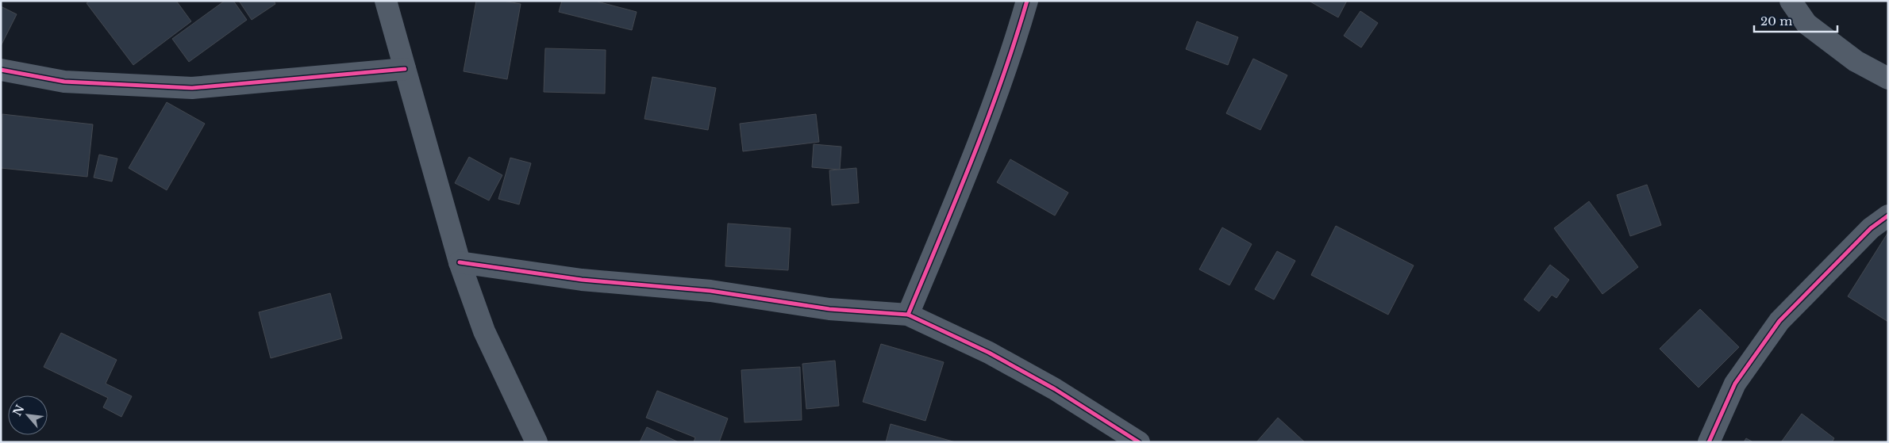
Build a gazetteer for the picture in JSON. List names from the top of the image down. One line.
{"scale_bar":"20 m","north":"top left"}
